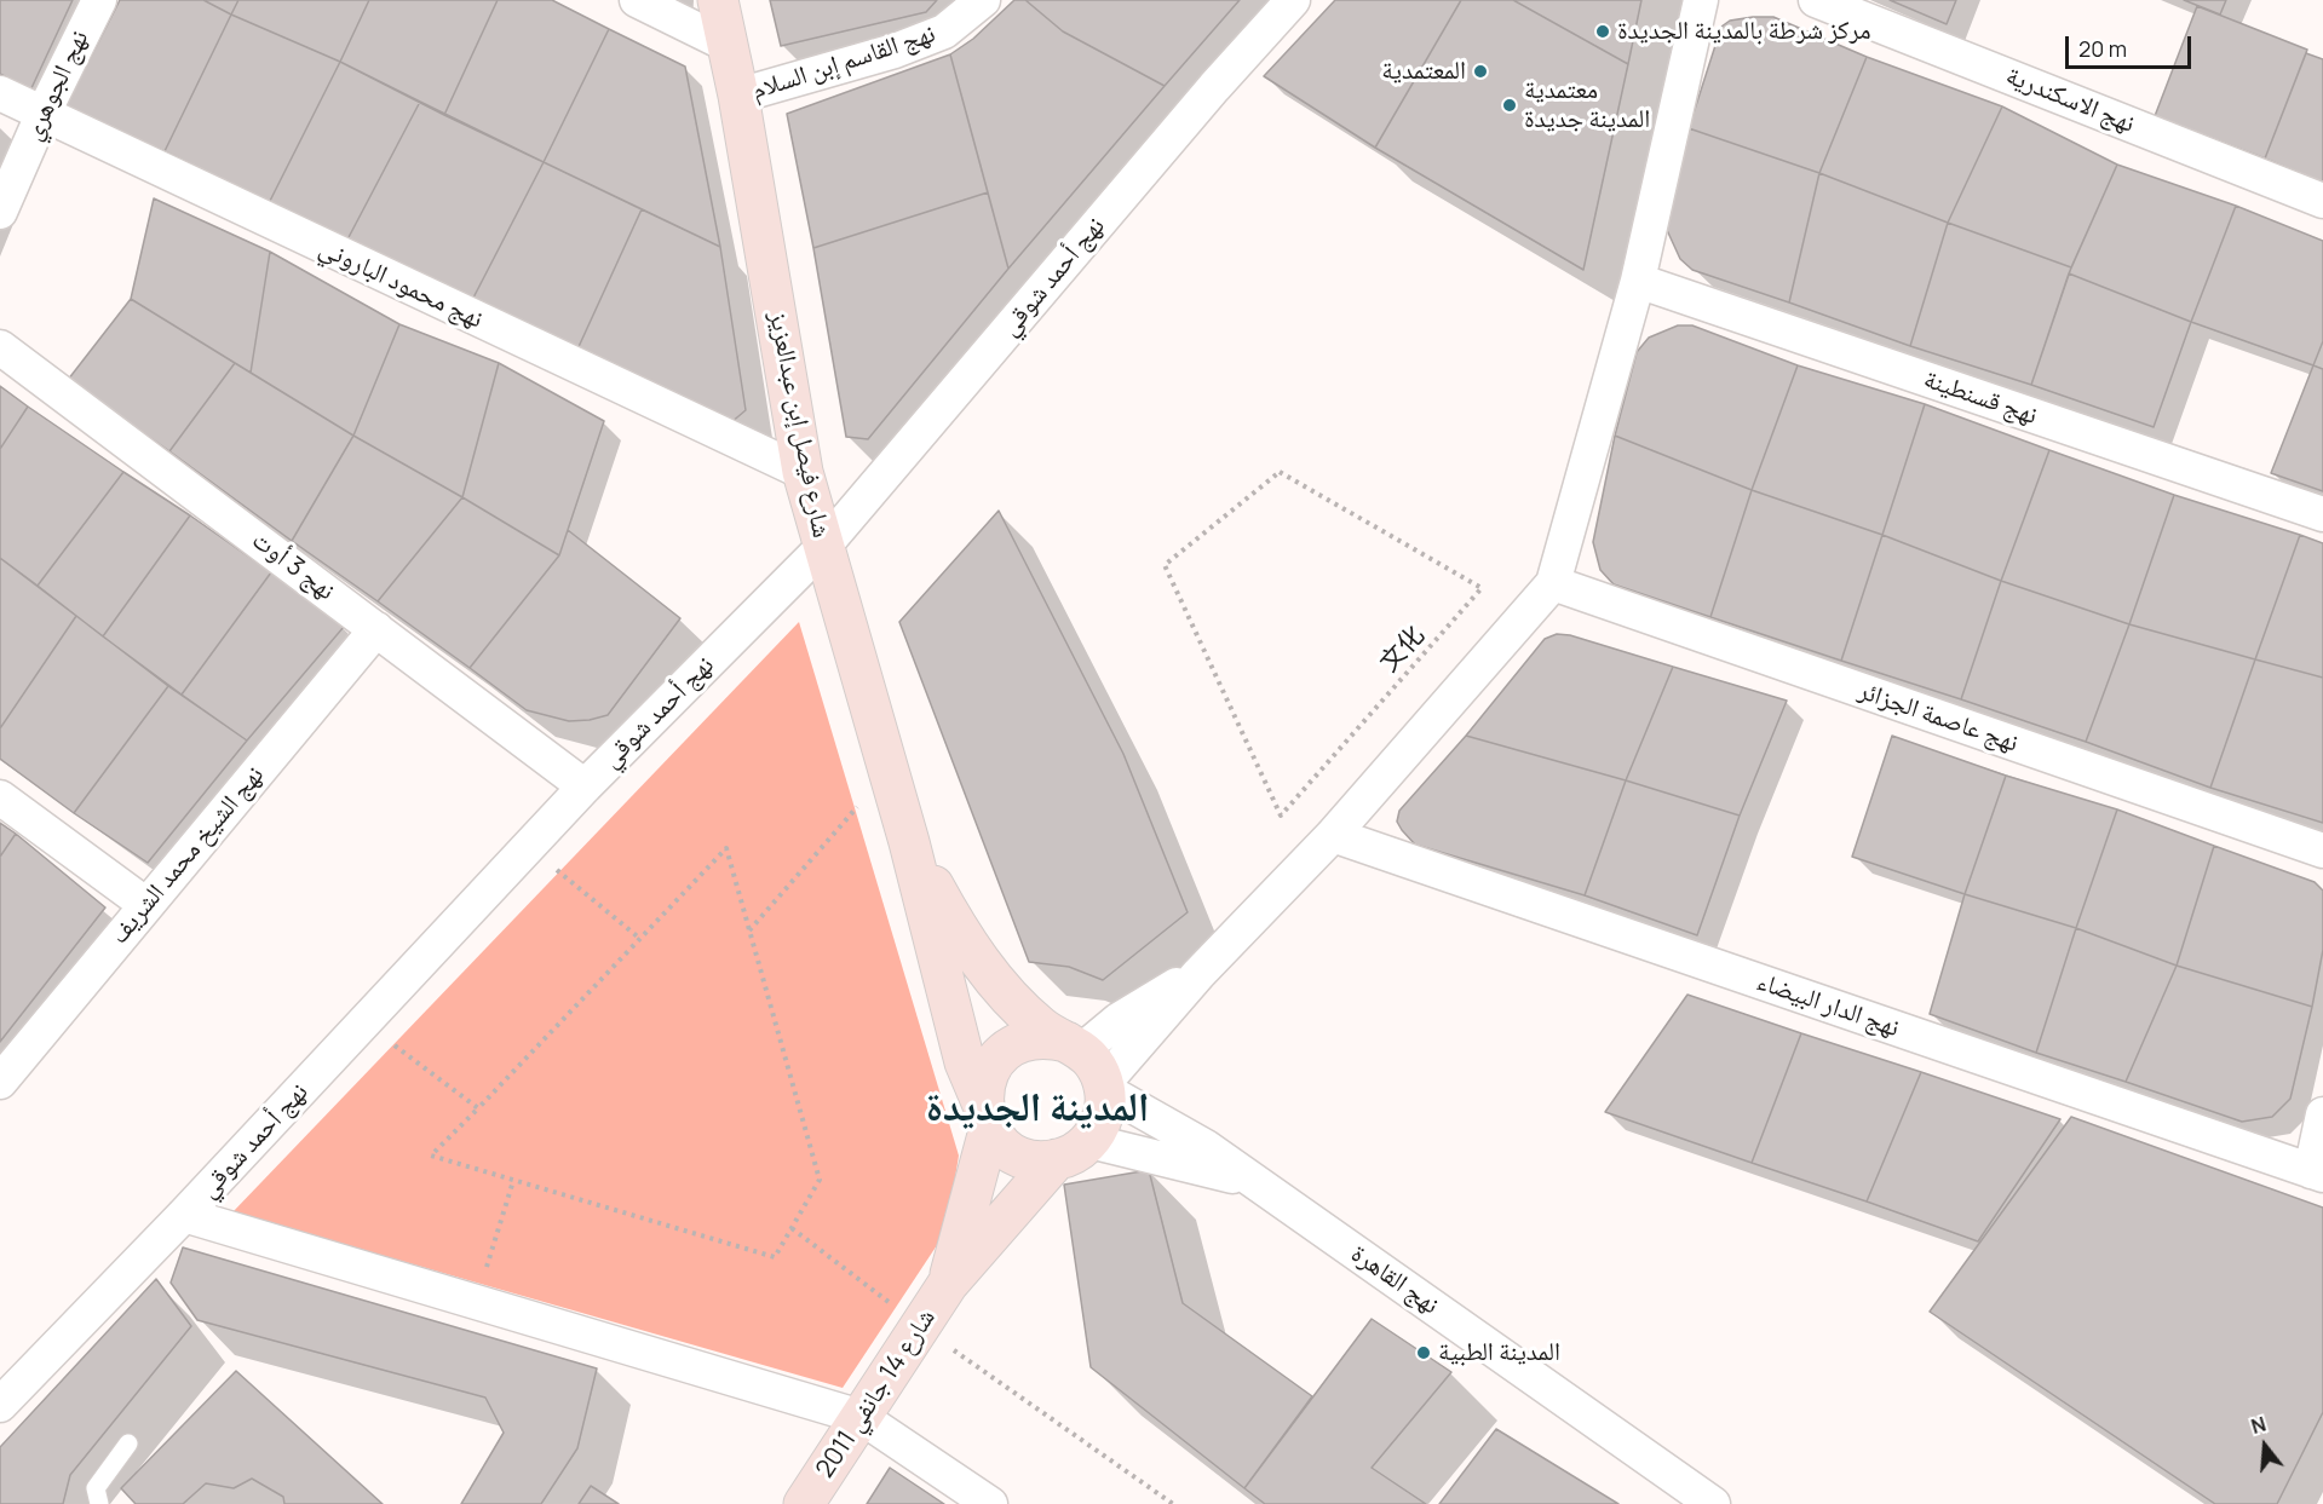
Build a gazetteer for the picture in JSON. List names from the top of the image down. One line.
{"streets":{"main road":["شارع فيصل إبن عبدالعزيز","شارع 14 جانفي 2011"],"street":["نهج القاسم إبن السلام","نهج الجوهري","نهج الاسكندرية","نهج أحمد شوقي","نهج محمود الباروني","نهج قسنطينة","نهج 3 أوت","نهج عاصمة الجزائر","نهج الشيخ محمد الشريف","نهج الدار البيضاء","نهج القاهرة"],"path":["文化"]},"crossings":[["نهج القاسم إبن السلام","شارع فيصل إبن عبدالعزيز"],["نهج الجوهري","نهج محمود الباروني"],["نهج أحمد شوقي","شارع فيصل إبن عبدالعزيز"],["نهج أحمد شوقي","نهج 3 أوت"],["نهج محمود الباروني","شارع فيصل إبن عبدالعزيز"],["نهج 3 أوت","نهج الشيخ محمد الشريف"]],"districts":["المدينة الجديدة"],"places":["مركز شرطة بالمدينة الجديدة","المعتمدية","معتمدية المدينة جديدة","المدينة الطبية"],"scale_bar":"20 m","north":"top"}
